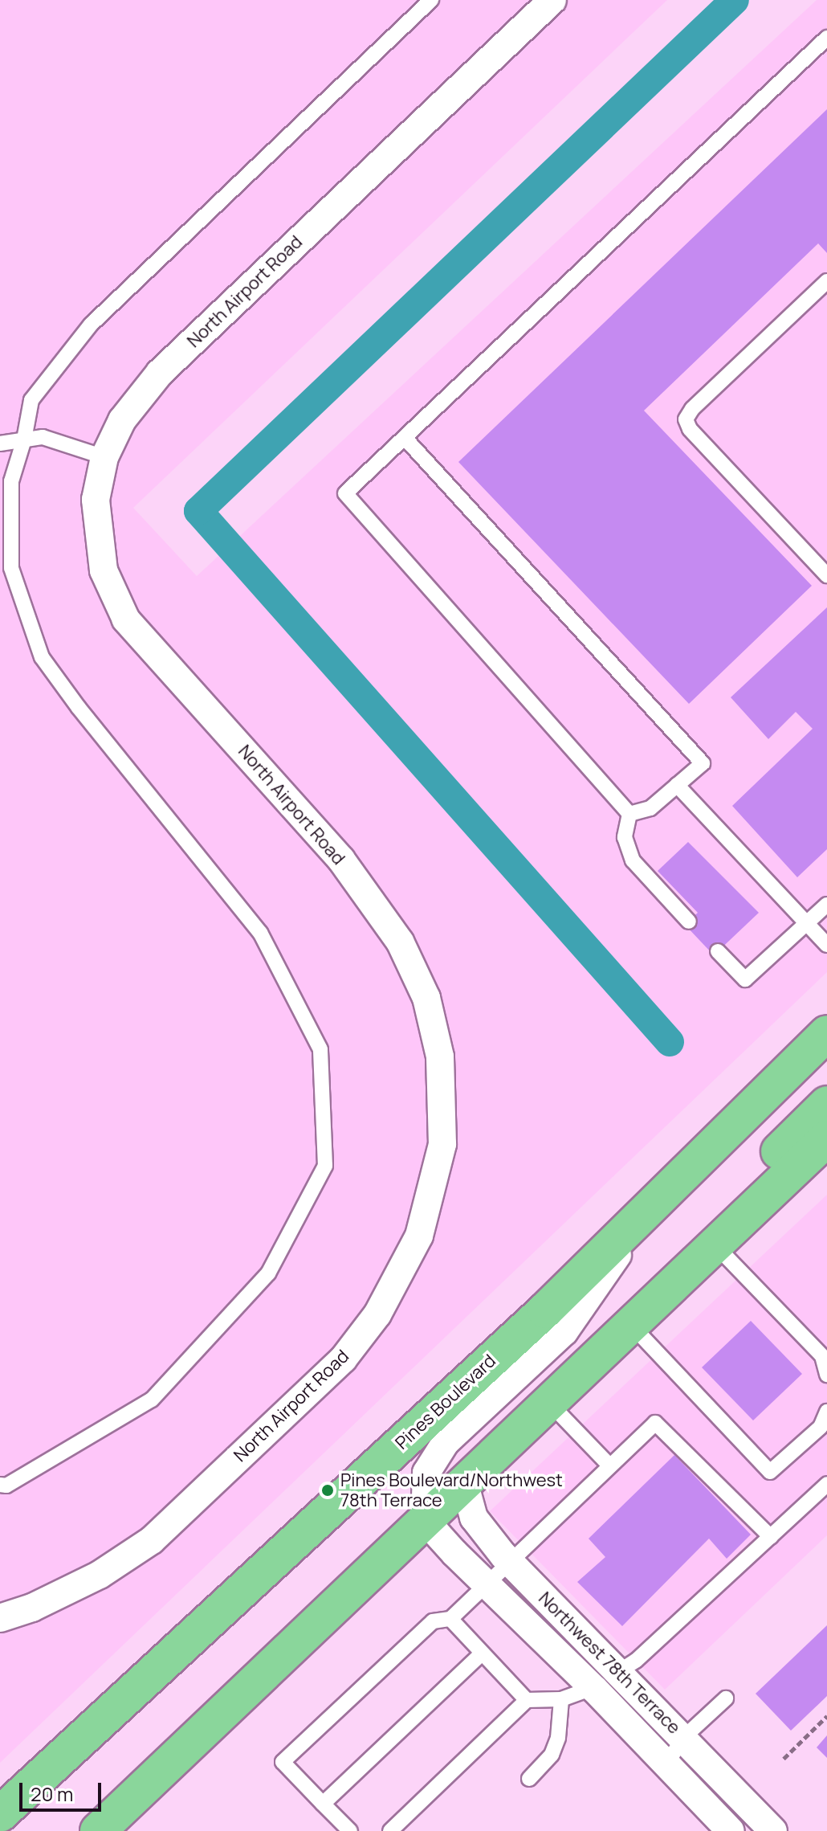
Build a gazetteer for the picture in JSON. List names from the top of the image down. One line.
{"streets":{"highway":["Pines Boulevard"],"street":["North Airport Road","Northwest 78th Terrace"]},"places":["Pines Boulevard/Northwest 78th Terrace"],"scale_bar":"20 m"}
